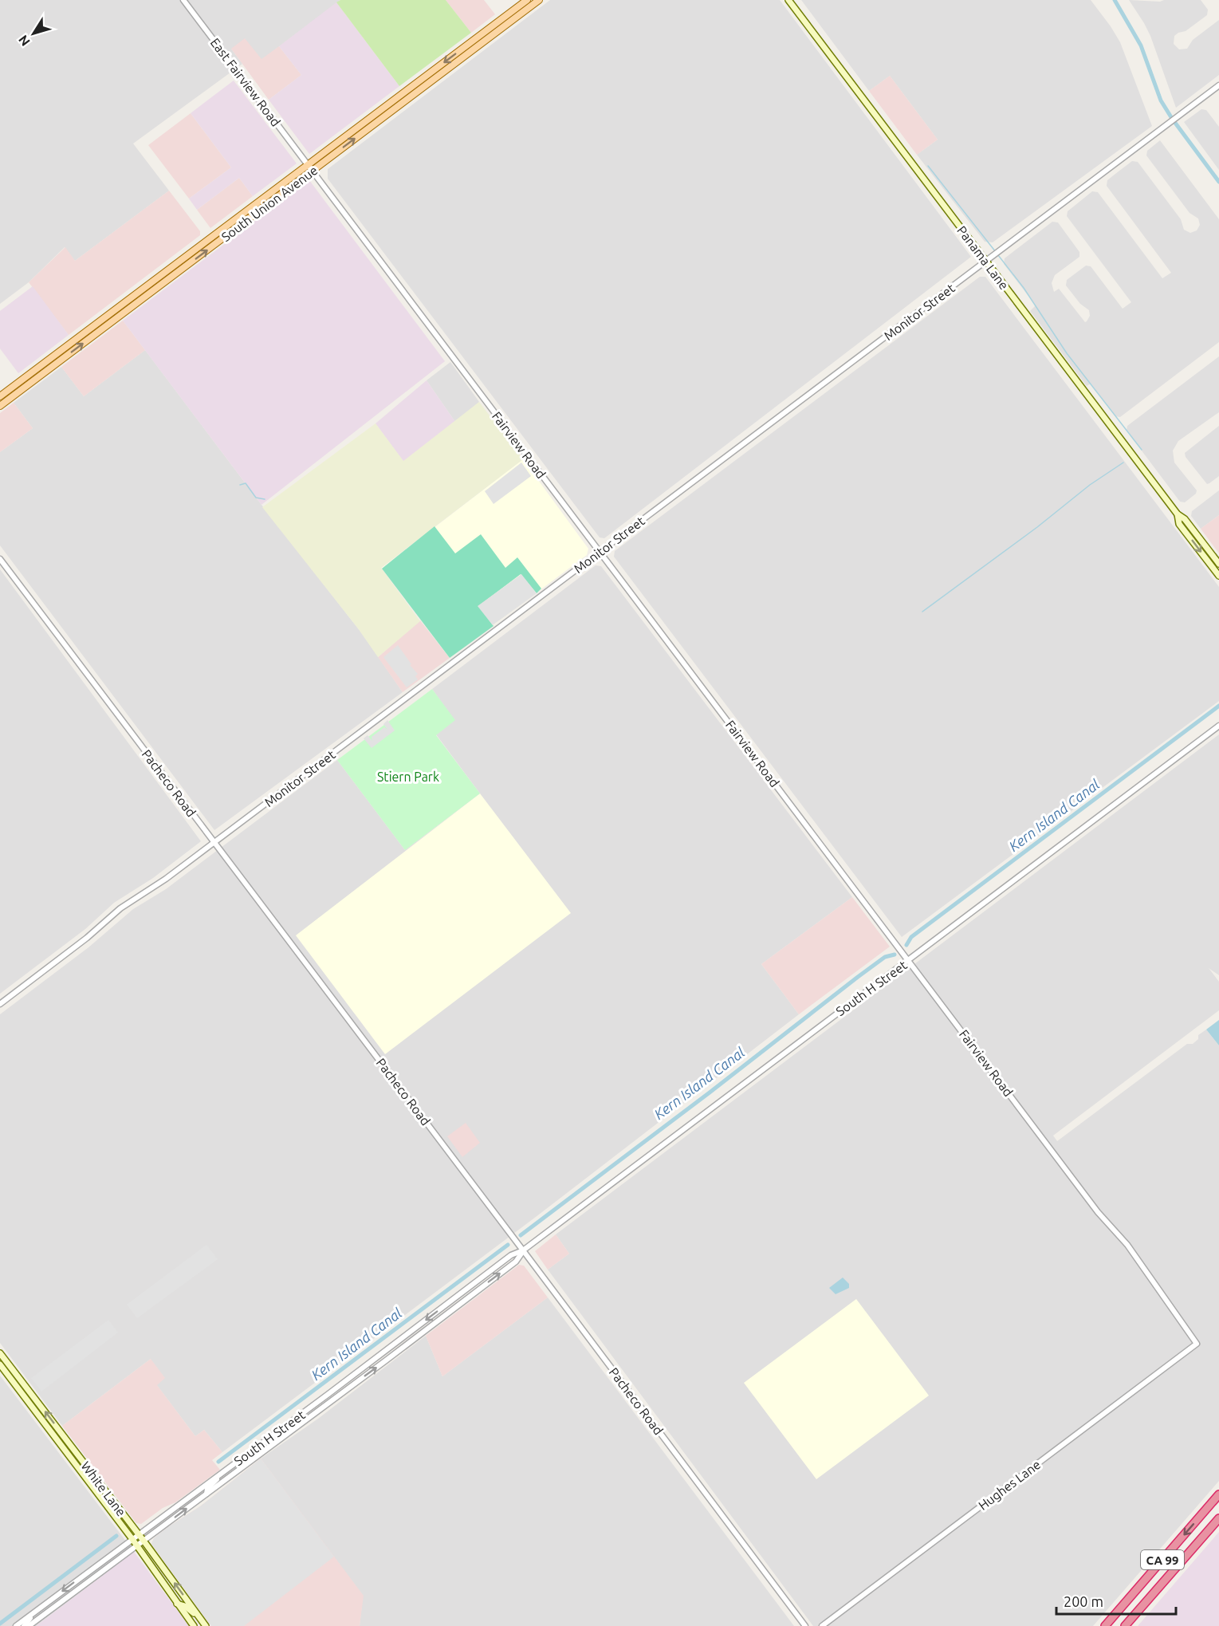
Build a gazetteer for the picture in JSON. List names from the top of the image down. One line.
{"streets":{"highway":["CA 99"],"main road":["South Union Avenue","Panama Lane","White Lane"],"street":["East Fairview Road","Monitor Street","Fairview Road","Pacheco Road","South H Street","Hughes Lane"]},"crossings":[["East Fairview Road","South Union Avenue"],["East Fairview Road","Fairview Road"],["South Union Avenue","Fairview Road"],["Panama Lane","Monitor Street"],["Monitor Street","Fairview Road"],["Monitor Street","Pacheco Road"],["Fairview Road","South H Street"],["Fairview Road","Hughes Lane"],["Pacheco Road","South H Street"],["South H Street","White Lane"]],"water":["Kern Island Canal"],"parks":["Stiern Park"],"scale_bar":"200 m","north":"bottom left"}
